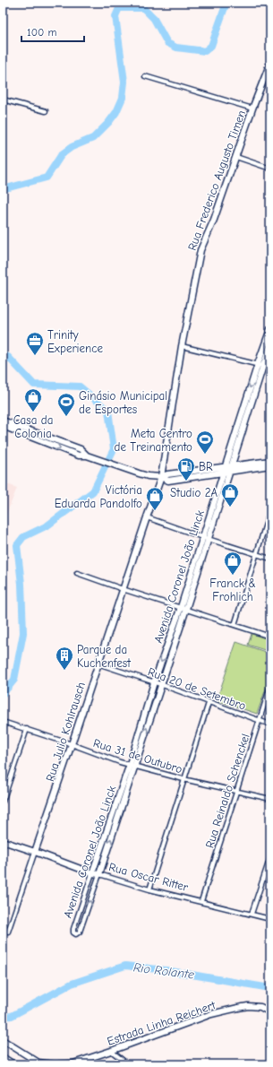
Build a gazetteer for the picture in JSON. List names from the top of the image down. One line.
{"streets":{"main road":["Rua Frederico Augusto Timen","Avenida Coronel João Linck","Rua Julio Kohlrausch","Rua Oscar Ritter","Estrada Linha Reichert"],"street":["Rua 20 de Setembro","Rua 31 de Outubro","Rua Reinaldo Schenckel"]},"crossings":[["Rua Frederico Augusto Timen","Rua Julio Kohlrausch"],["Avenida Coronel João Linck","Rua 20 de Setembro"],["Avenida Coronel João Linck","Rua 31 de Outubro"],["Avenida Coronel João Linck","Rua Oscar Ritter"],["Rua 20 de Setembro","Rua Julio Kohlrausch"],["Rua 20 de Setembro","Rua Reinaldo Schenckel"],["Rua Julio Kohlrausch","Rua 31 de Outubro"],["Rua Julio Kohlrausch","Rua Oscar Ritter"],["Rua 31 de Outubro","Rua Reinaldo Schenckel"],["Rua Reinaldo Schenckel","Rua Oscar Ritter"]],"water":["Rio Rolante"],"places":{"office":["Trinity Experience"],"shop":["Casa da Colonia","Studio 2A","Victória Eduarda Pandolfo","Franck & Frohlich"],"sports":["Ginásio Municipal de Esportes","Meta Centro de Treinamento"],"fuel station":["BR"],"building":["Parque da Kuchenfest"]},"scale_bar":"100 m"}
